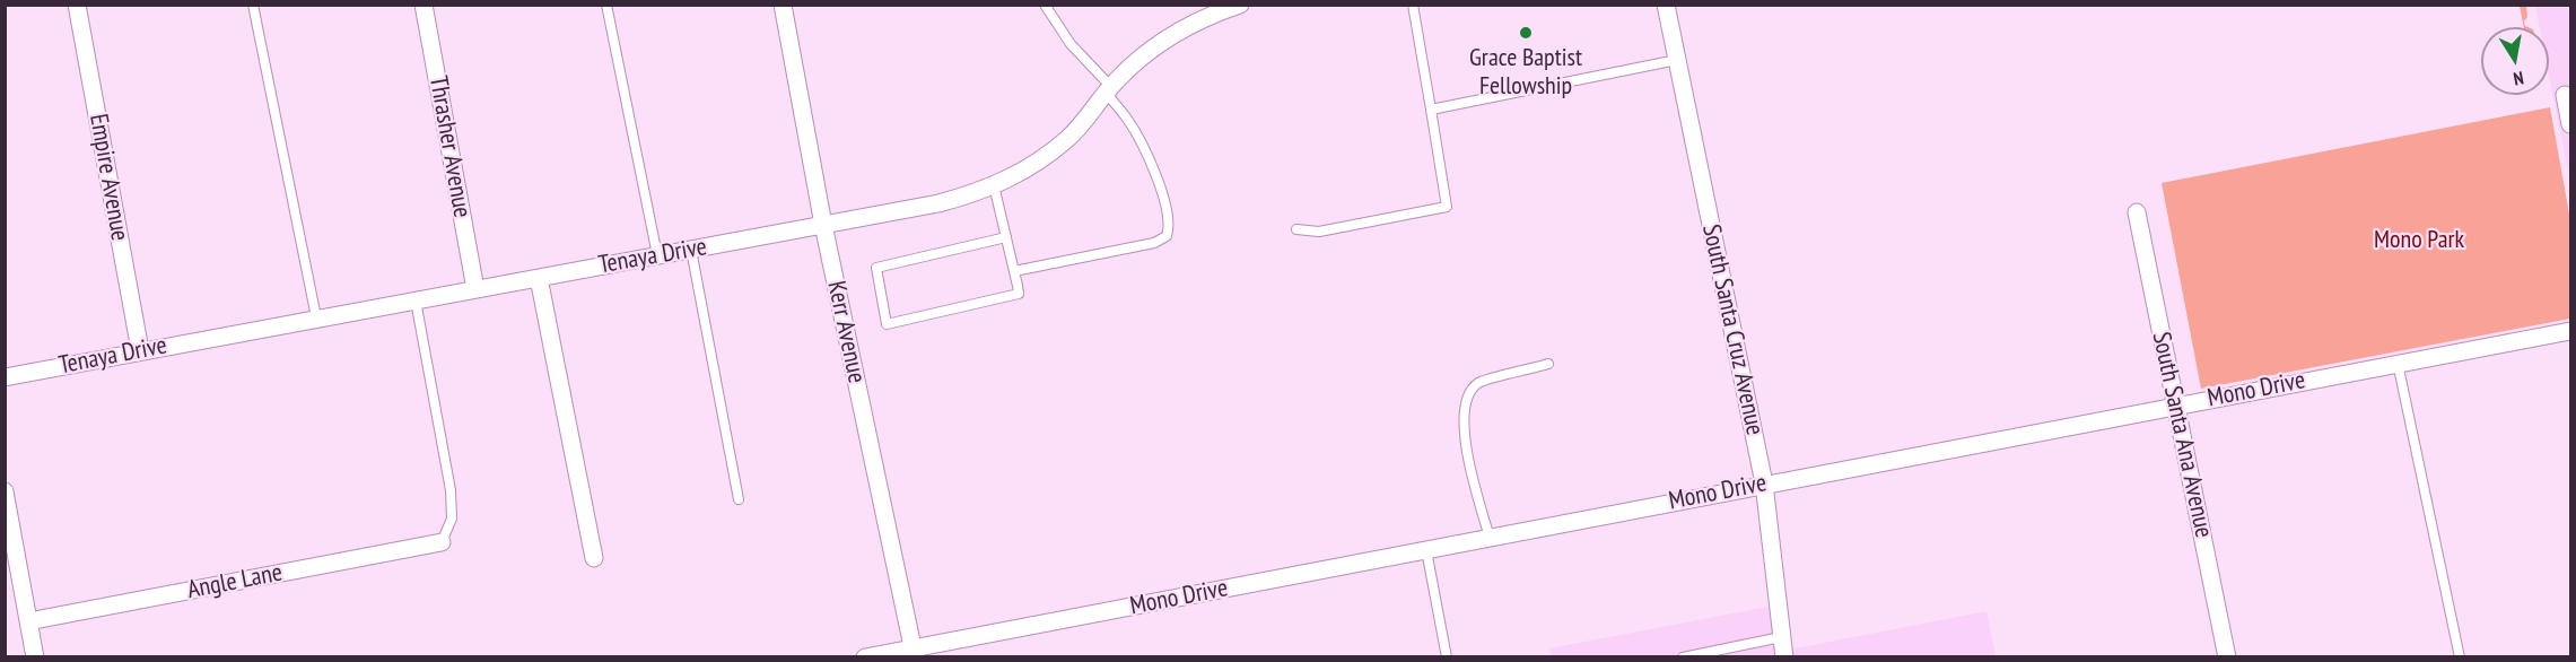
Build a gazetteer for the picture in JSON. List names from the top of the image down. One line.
{"streets":{"street":["Thrasher Avenue","Empire Avenue","Tenaya Drive","South Santa Cruz Avenue","Kerr Avenue","Mono Drive","South Santa Ana Avenue","Angle Lane"]},"crossings":[["Thrasher Avenue","Tenaya Drive"],["Empire Avenue","Tenaya Drive"],["Tenaya Drive","Kerr Avenue"],["South Santa Cruz Avenue","Mono Drive"],["Kerr Avenue","Mono Drive"],["Mono Drive","South Santa Ana Avenue"]],"parks":["Mono Park"],"places":["Grace Baptist Fellowship"],"north":"bottom"}
